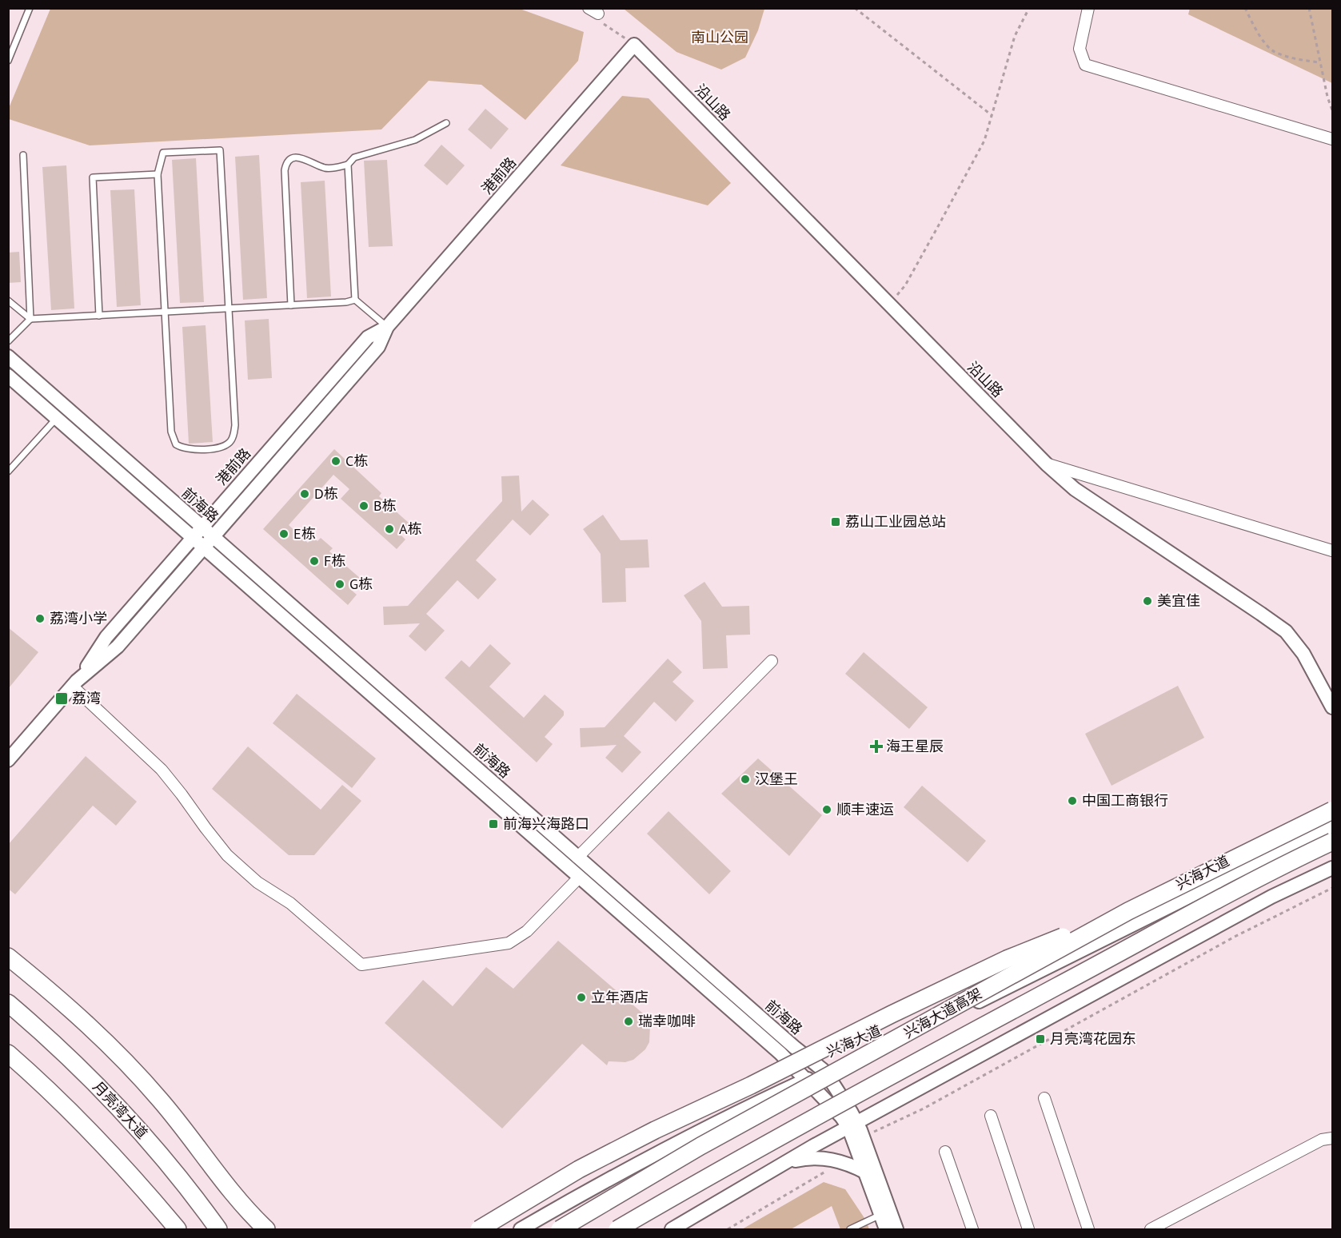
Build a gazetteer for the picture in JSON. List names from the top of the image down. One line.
{"streets":{"main road":["兴海大道高架","月亮湾大道"],"street":["沿山路","港前路","前海路","兴海大道"]},"crossings":[["沿山路","港前路"],["港前路","前海路"],["前海路","兴海大道"]],"parks":["南山公园"],"places":{"other":["C栋","D栋","B栋","A栋","E栋","F栋","G栋","美宜佳","荔湾小学","汉堡王","中国工商银行","顺丰速运","立年酒店","瑞幸咖啡"],"transit":["荔山工业园总站","荔湾","前海兴海路口","月亮湾花园东"],"health":["海王星辰"]}}
